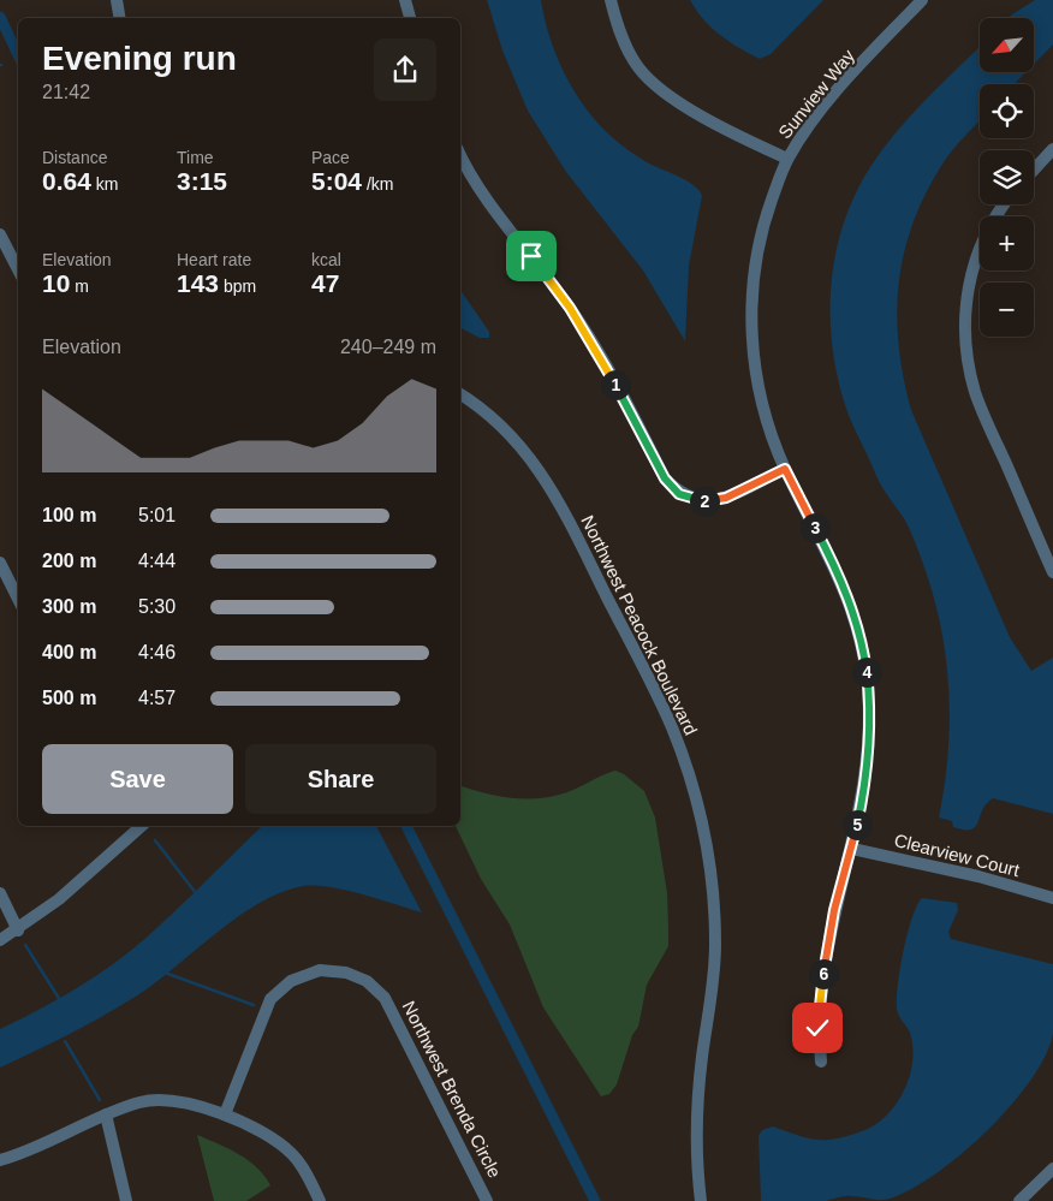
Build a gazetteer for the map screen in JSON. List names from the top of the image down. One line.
{"streets":{"street":["Sunview Way","Northwest Peacock Boulevard","Clearview Court","Northwest Brenda Circle"]},"crossings":[["Sunview Way","Clearview Court"]],"north":"bottom left","page":{"map_buttons":["+","−"],"heading":["Evening run","21:42"],"stats":[["Distance","0.64 km"],["Time","3:15"],["Pace","5:04 /km"],["Elevation","10 m"],["Heart rate","143 bpm"],["kcal","47"]],"chart":["Elevation","240–249 m"],"pins":["1","2","3","4","5","6"],"list":[{"name":"100 m","note":"5:01"},{"name":"200 m","note":"4:44"},{"name":"300 m","note":"5:30"},{"name":"400 m","note":"4:46"},{"name":"500 m","note":"4:57"}],"buttons":["Save","Share"]}}
